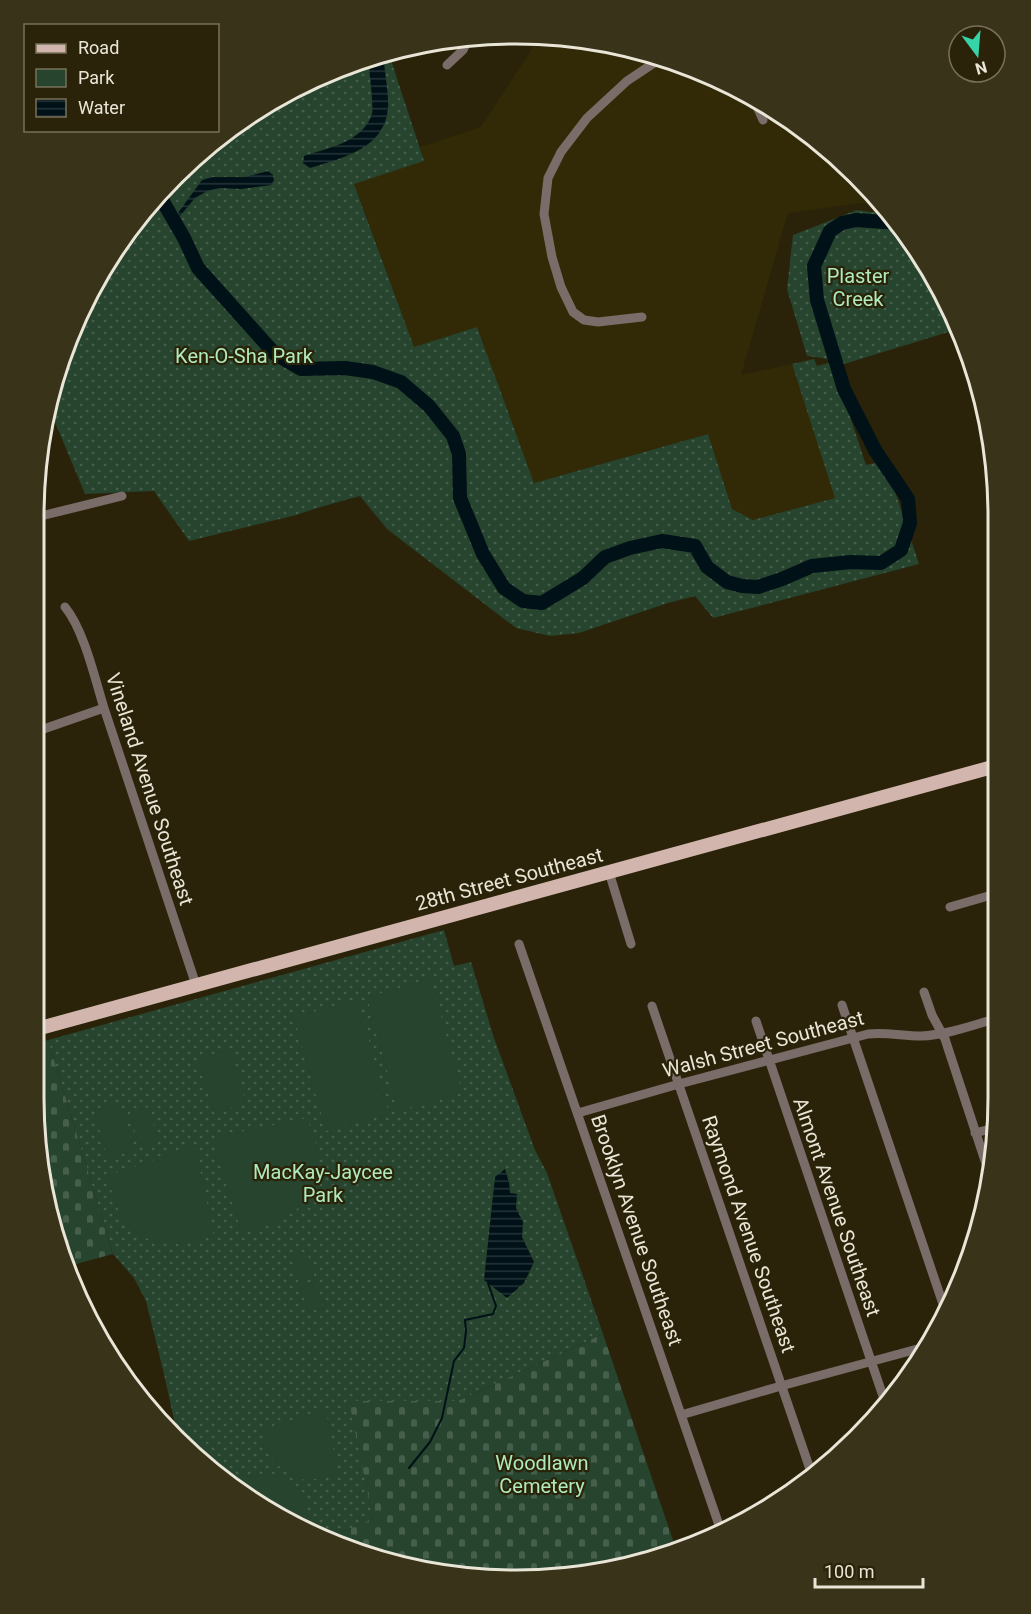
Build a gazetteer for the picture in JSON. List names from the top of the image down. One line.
{"streets":{"main road":["28th Street Southeast"],"street":["Vineland Avenue Southeast","Walsh Street Southeast","Almont Avenue Southeast","Brooklyn Avenue Southeast","Raymond Avenue Southeast"]},"crossings":[["Vineland Avenue Southeast","28th Street Southeast"],["Walsh Street Southeast","Almont Avenue Southeast"],["Walsh Street Southeast","Brooklyn Avenue Southeast"],["Walsh Street Southeast","Raymond Avenue Southeast"]],"parks":["Plaster Creek","Ken-O-Sha Park","MacKay-Jaycee Park","Woodlawn Cemetery"],"legend":["Road","Park","Water"],"scale_bar":"100 m","north":"bottom"}
